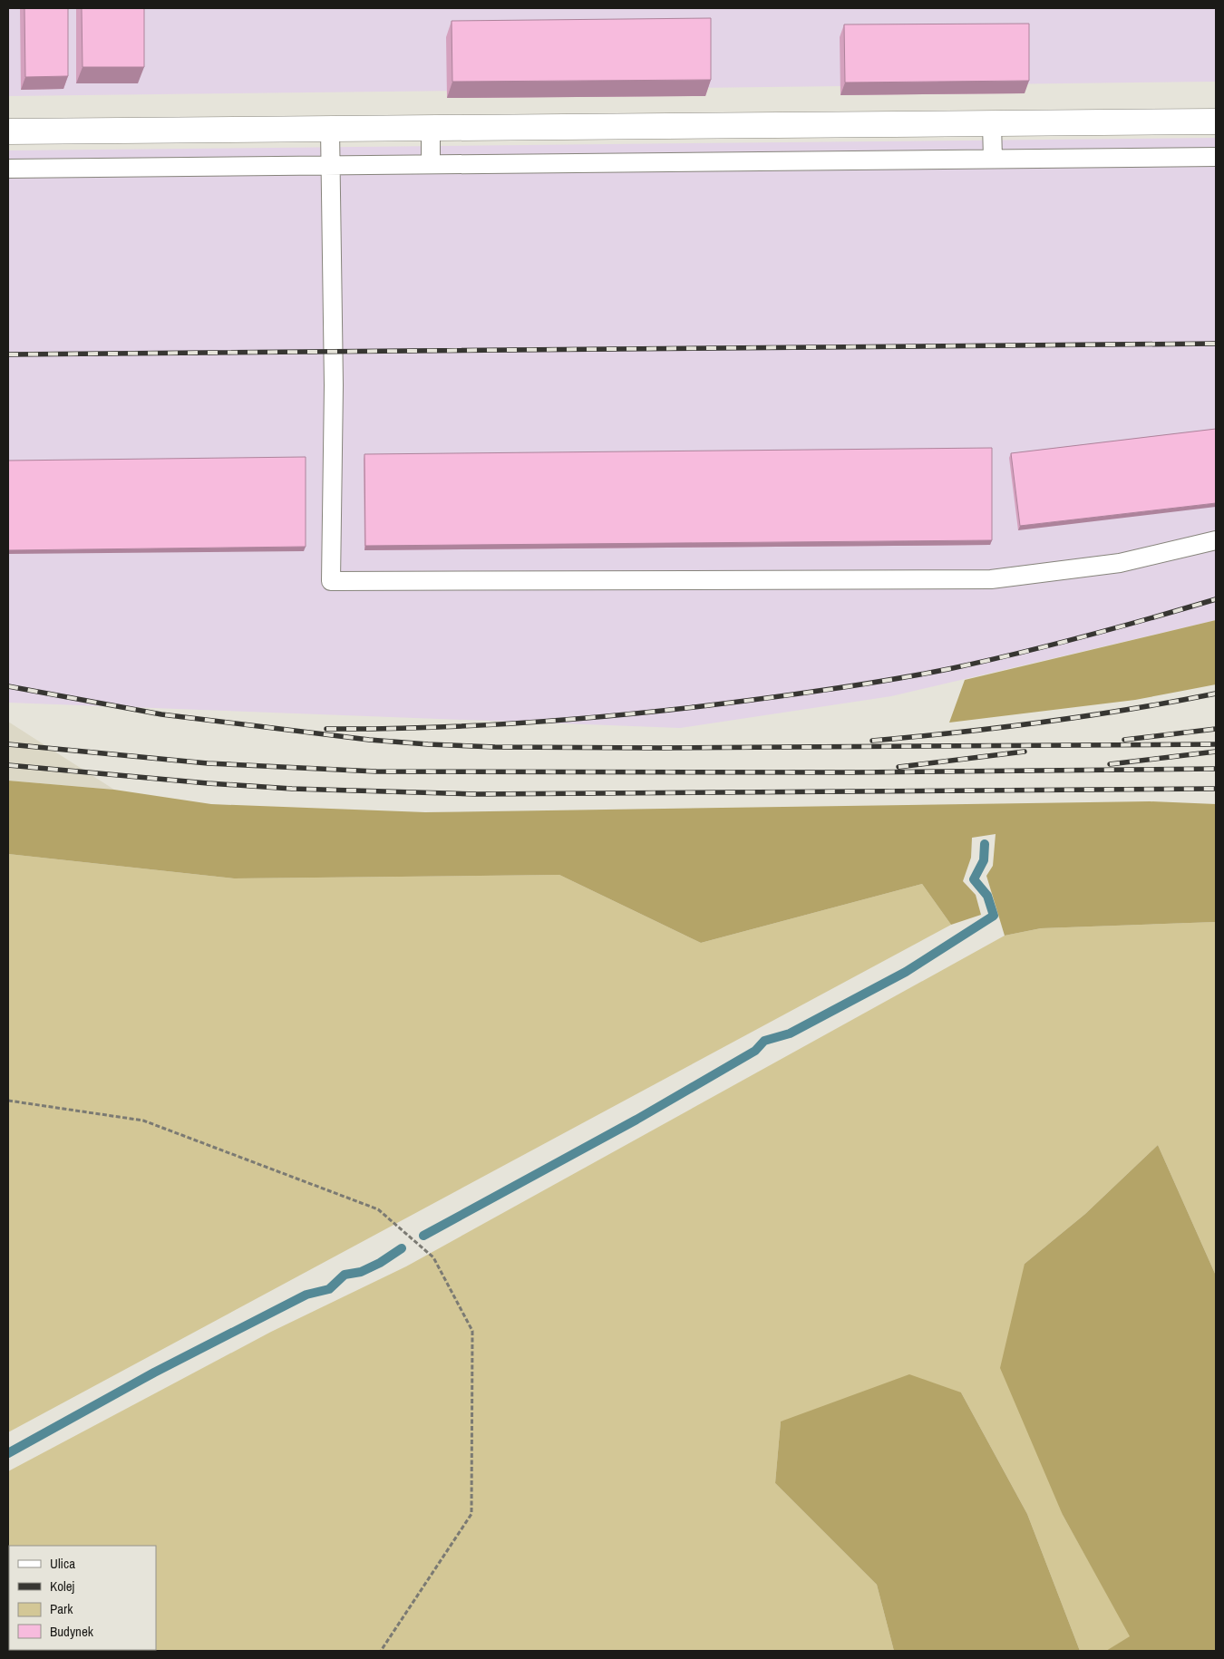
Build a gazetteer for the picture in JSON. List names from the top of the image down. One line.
{"legend":["Ulica","Kolej","Park","Budynek"]}
